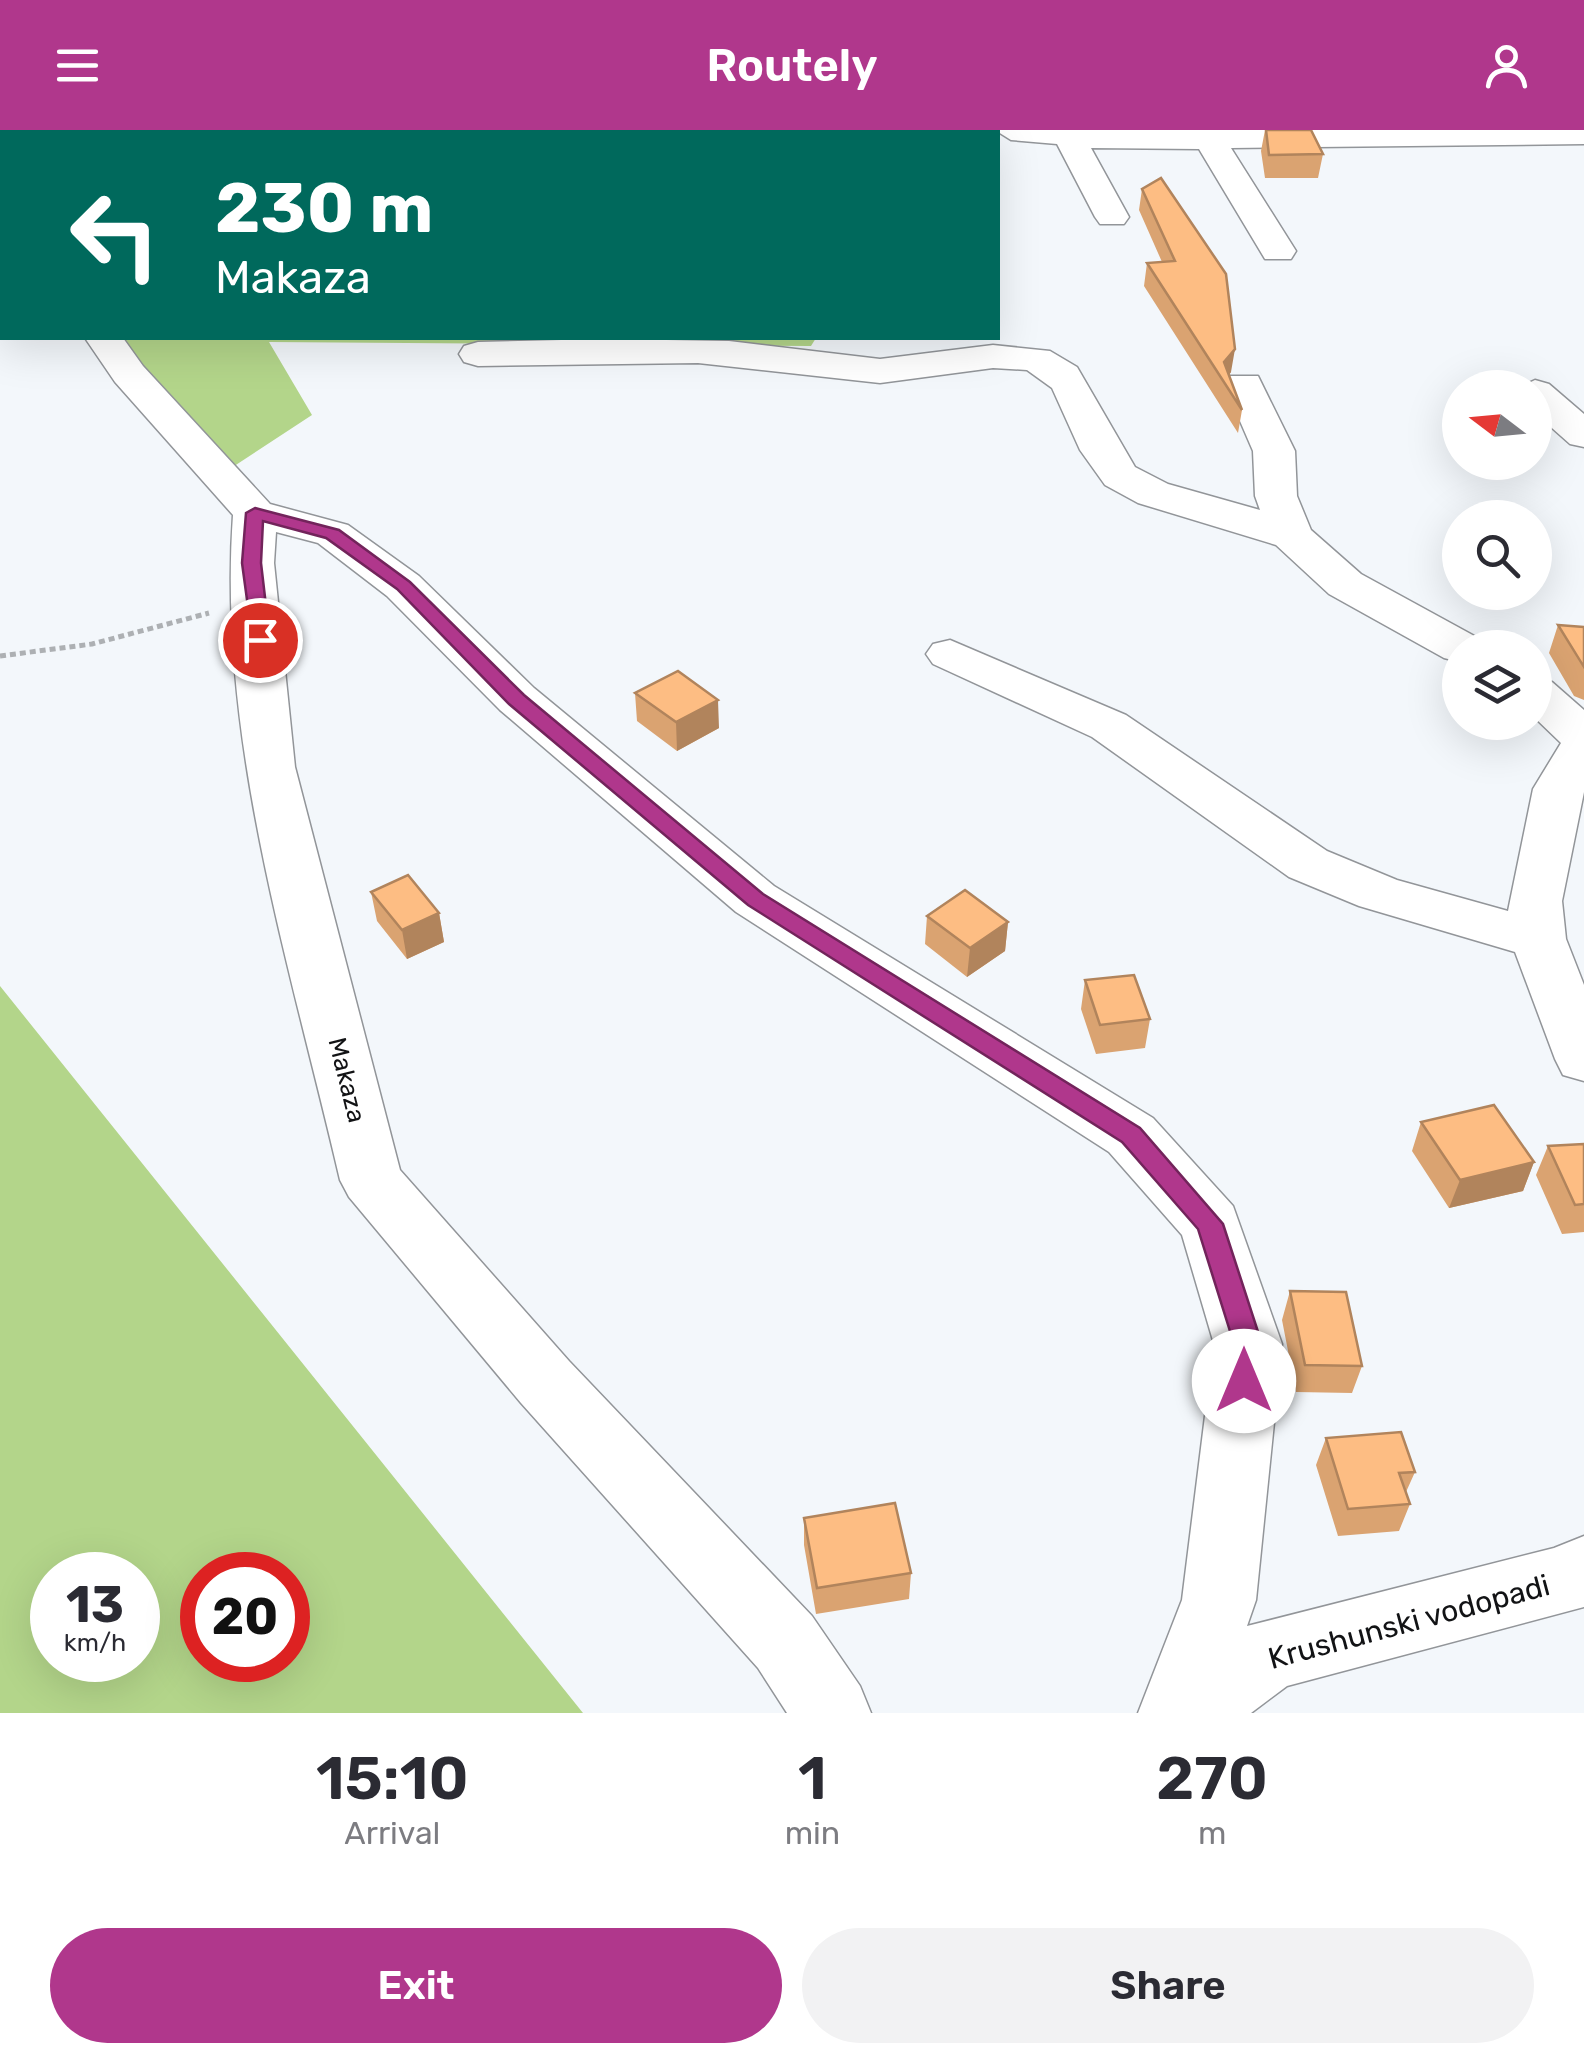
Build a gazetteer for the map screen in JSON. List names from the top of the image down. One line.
{"streets":{"street":["Makaza","Krushunski vodopadi"]},"north":"left","page":{"header":"Routely","turn":["230 m","Makaza"],"speed":"13 km/h","limit":"20","eta":["15:10","Arrival","1","min","270","m"],"buttons":["Exit","Share"]}}
